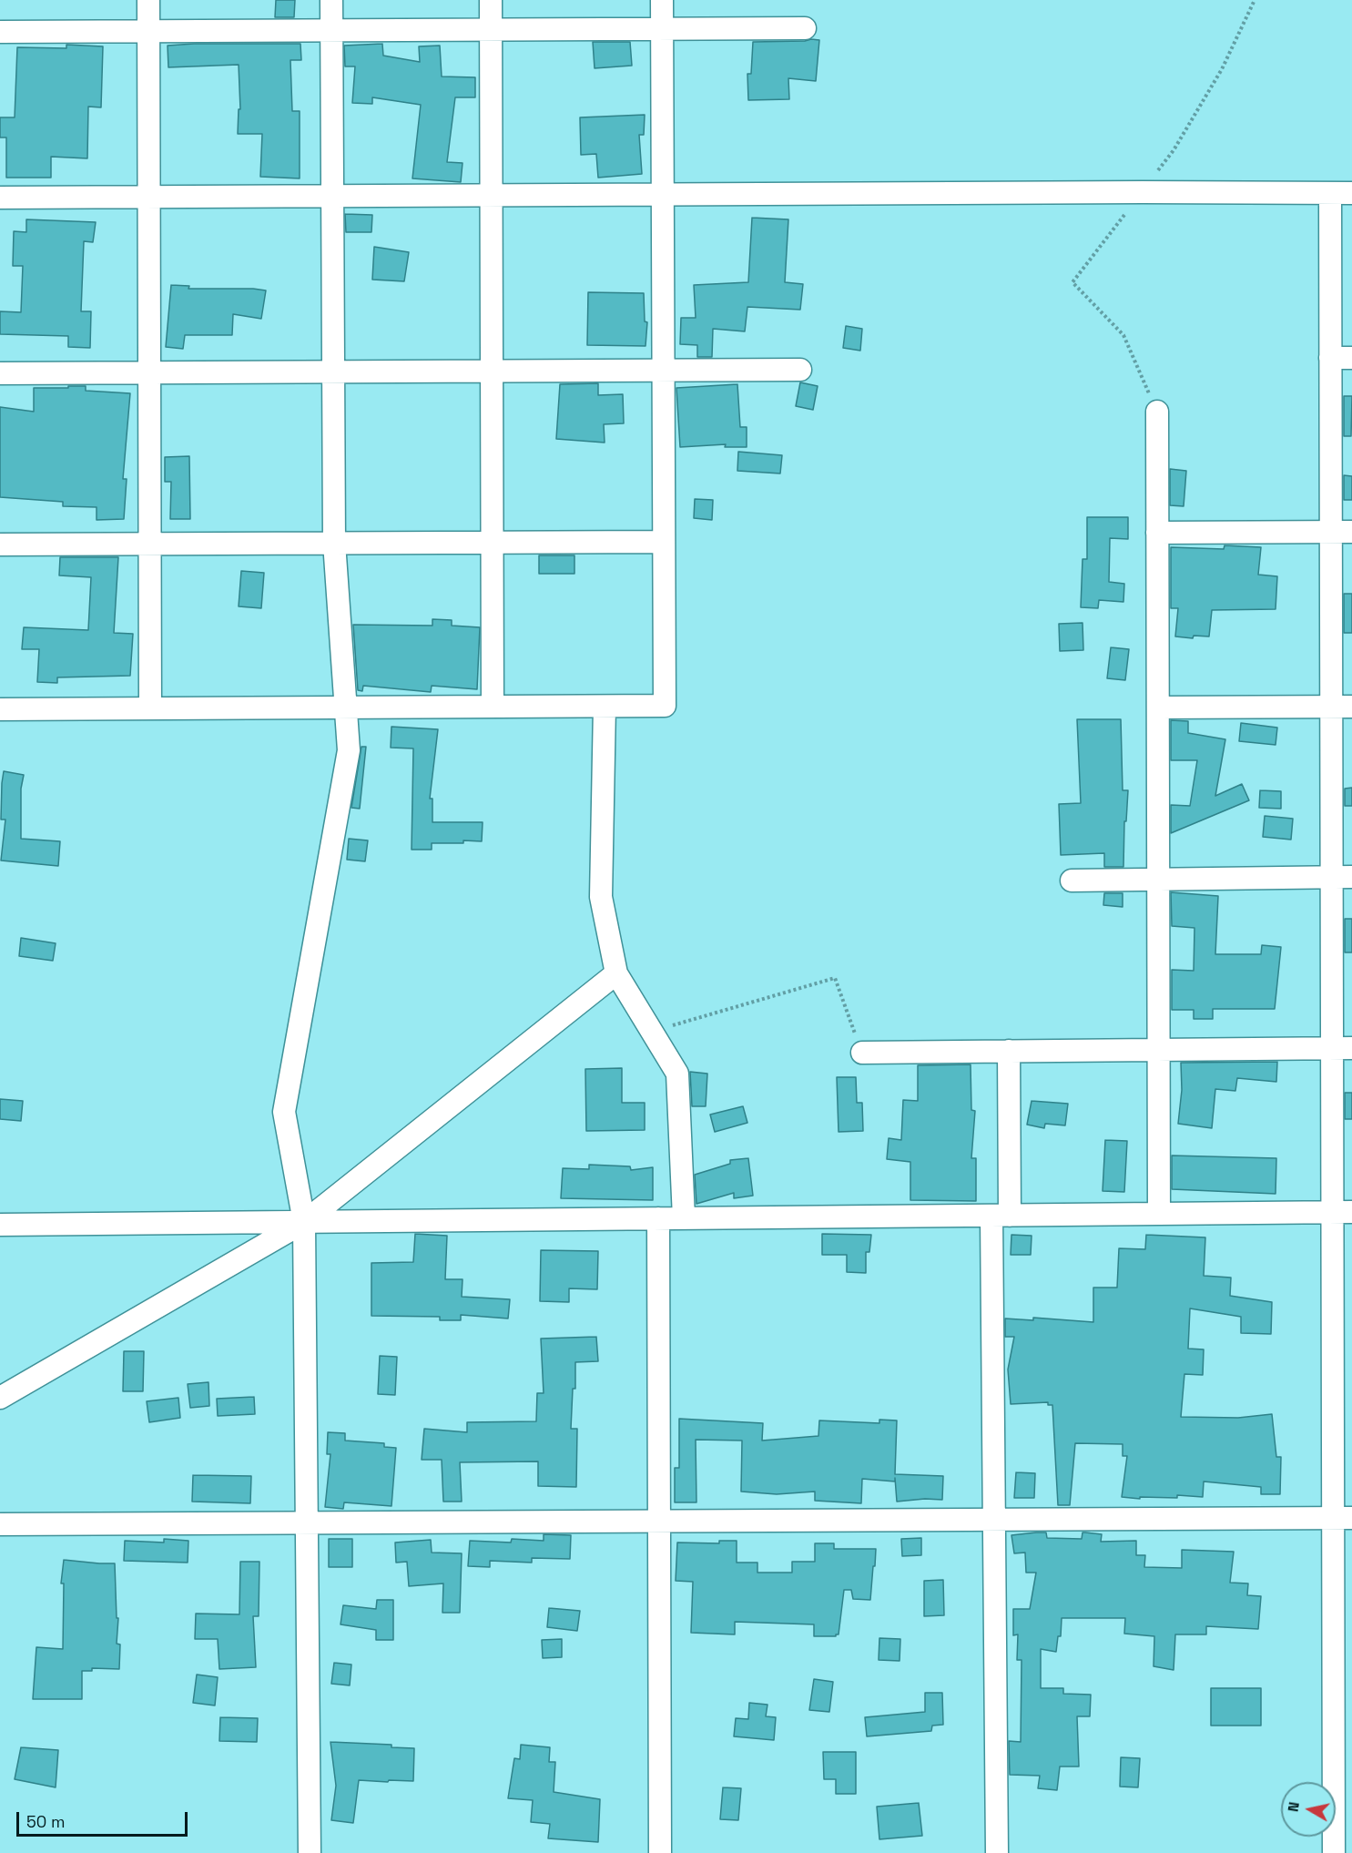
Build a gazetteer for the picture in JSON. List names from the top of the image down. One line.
{"scale_bar":"50 m","north":"left"}
